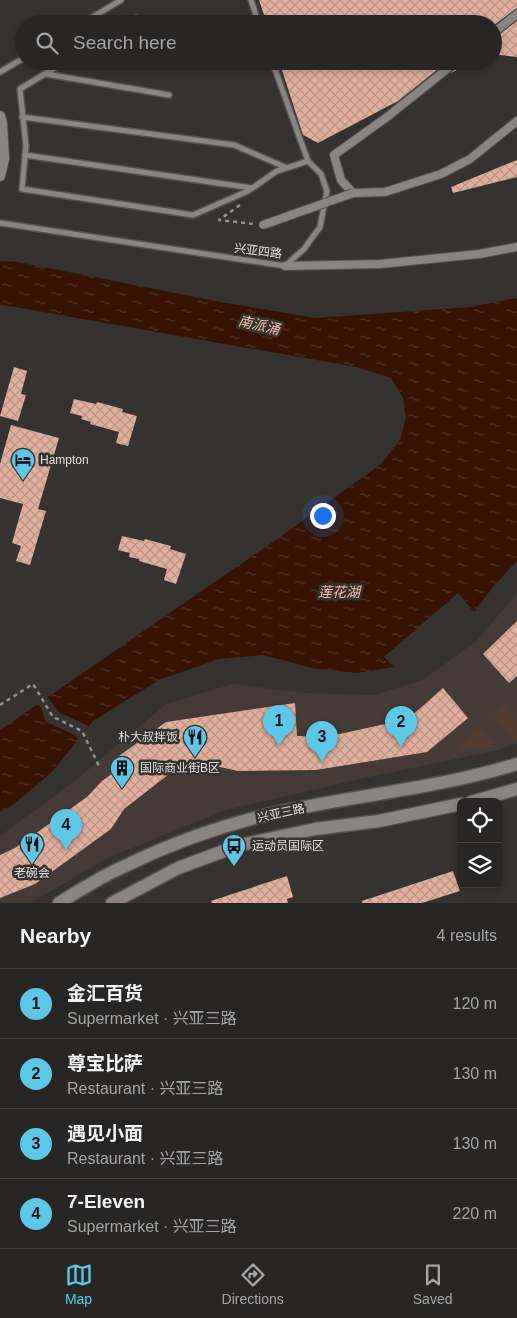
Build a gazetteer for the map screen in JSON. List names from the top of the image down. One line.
{"streets":{"street":["兴亚三路"],"lane":["兴亚四路"]},"water":["南派涌","莲花湖"],"places":{"hotel":["Hampton"],"restaurant":["朴大叔拌饭","老碗会"],"building":["国际商业街B区"],"bus stop":["运动员国际区"]},"page":{"search":"Search here","pins":["1","2","3","4"],"heading":["Nearby","4 results"],"list":[{"mark":"1","name":"金汇百货","note":"Supermarket · 兴亚三路","value":"120 m"},{"mark":"2","name":"尊宝比萨","note":"Restaurant · 兴亚三路","value":"130 m"},{"mark":"3","name":"遇见小面","note":"Restaurant · 兴亚三路","value":"130 m"},{"mark":"4","name":"7-Eleven","note":"Supermarket · 兴亚三路","value":"220 m"}],"nav":["Map","Directions","Saved"]}}
